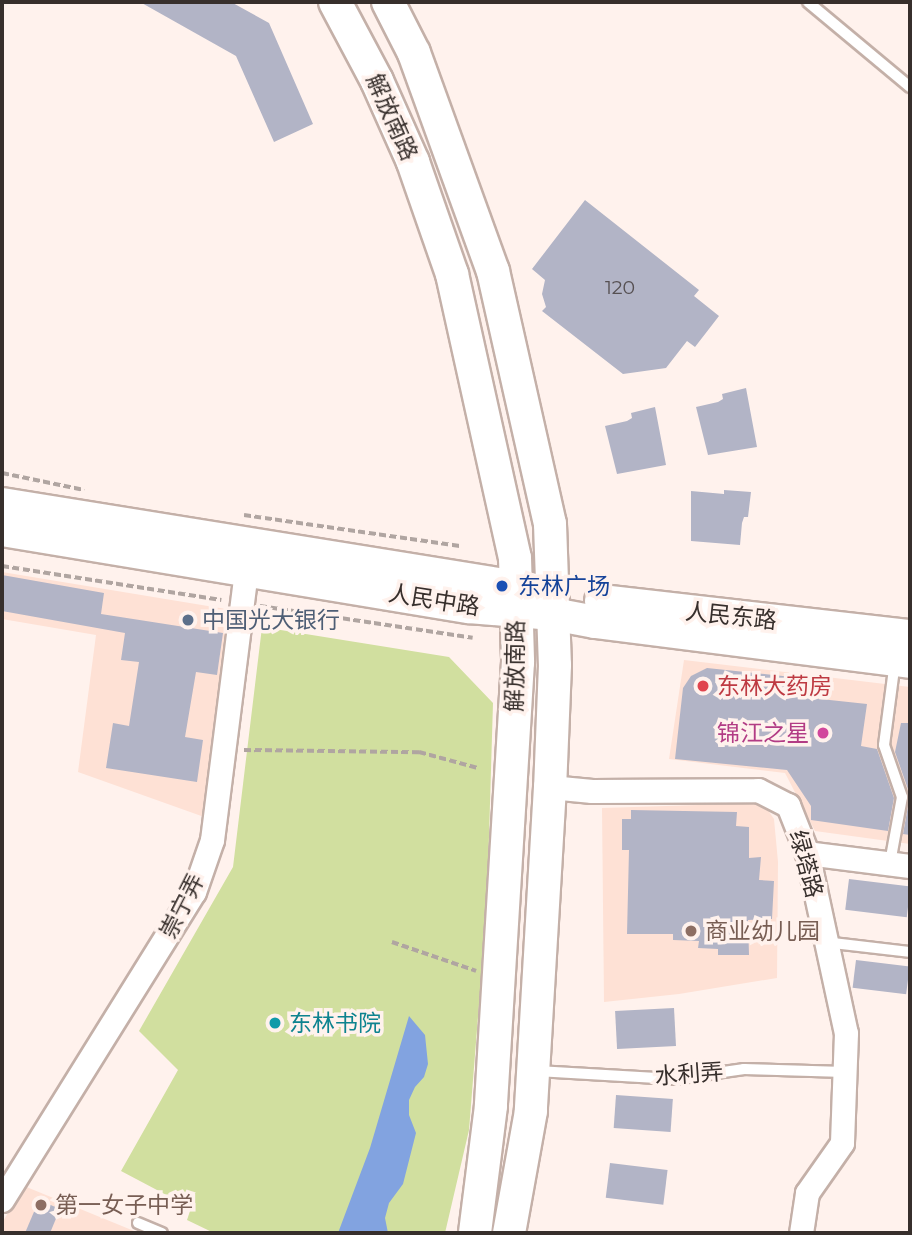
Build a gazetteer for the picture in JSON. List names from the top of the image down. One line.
{"streets":{"main road":["解放南路","人民中路","人民东路"],"street":["绿塔路","崇宁弄"],"lane":["水利弄"]},"crossings":[["解放南路","人民中路"],["解放南路","人民东路"],["解放南路","绿塔路"],["解放南路","水利弄"],["人民中路","人民东路"],["人民中路","崇宁弄"],["绿塔路","水利弄"]],"places":["东林广场","中国光大银行","东林大药房","锦江之星","商业幼儿园","东林书院","第一女子中学"],"house_numbers":["120"]}
